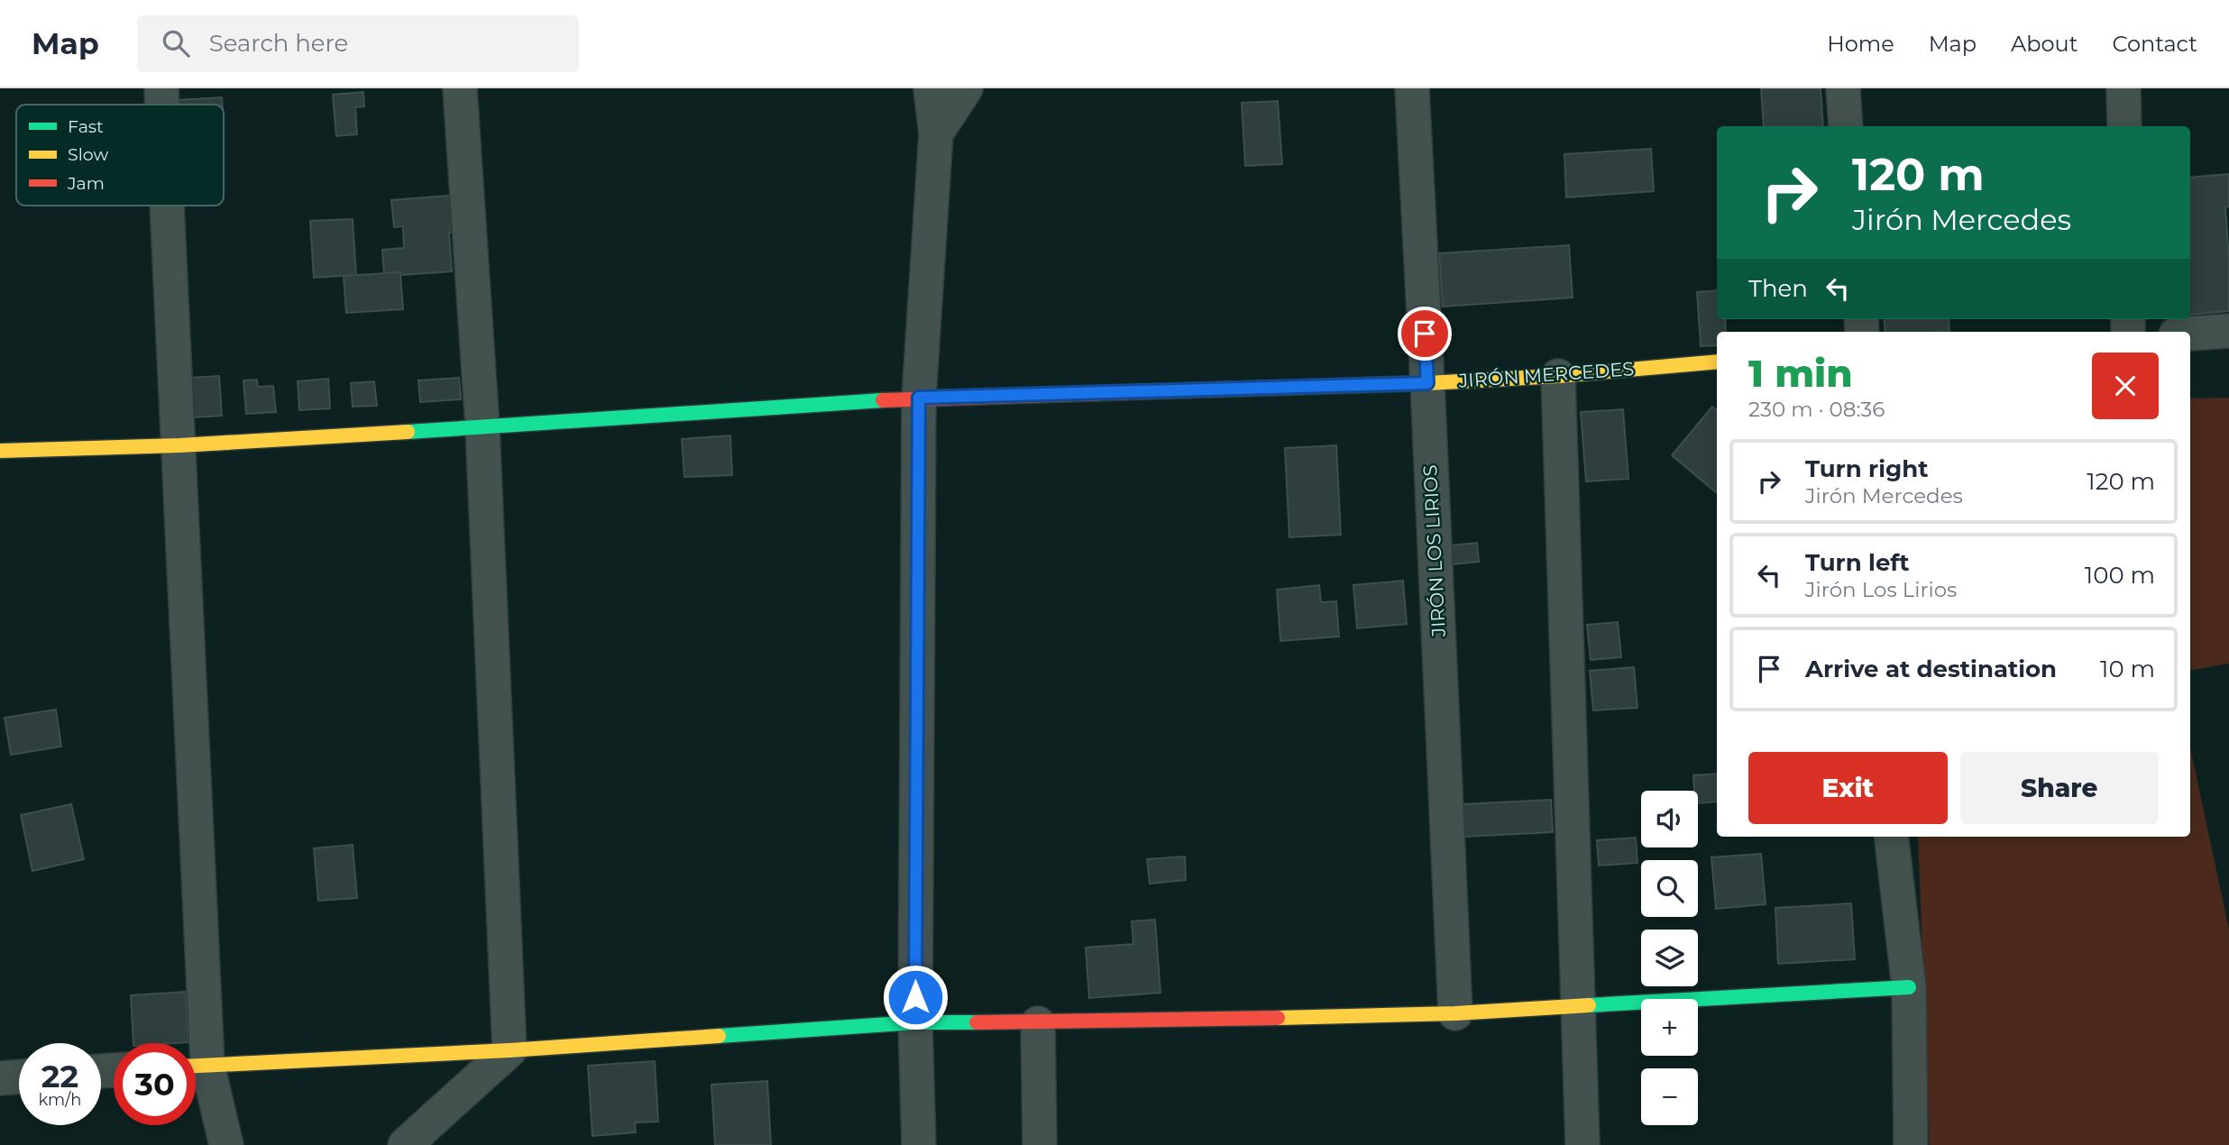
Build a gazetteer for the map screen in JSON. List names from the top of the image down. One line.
{"streets":{"street":["JIRÓN MERCEDES","JIRÓN LOS LIRIOS"]},"crossings":[["JIRÓN MERCEDES","JIRÓN LOS LIRIOS"]],"legend":["Fast","Slow","Jam"],"page":{"header":"Map","search":"Search here","nav":["Home","Map","About","Contact"],"turn":["120 m","Jirón Mercedes"],"then":"Then","heading":["1 min","230 m · 08:36"],"list":[{"name":"Turn right","note":"Jirón Mercedes","value":"120 m"},{"name":"Turn left","note":"Jirón Los Lirios","value":"100 m"},{"name":"Arrive at destination","value":"10 m"}],"buttons":["Exit","Share"],"map_buttons":["+","−"],"speed":"22 km/h","limit":"30"}}
